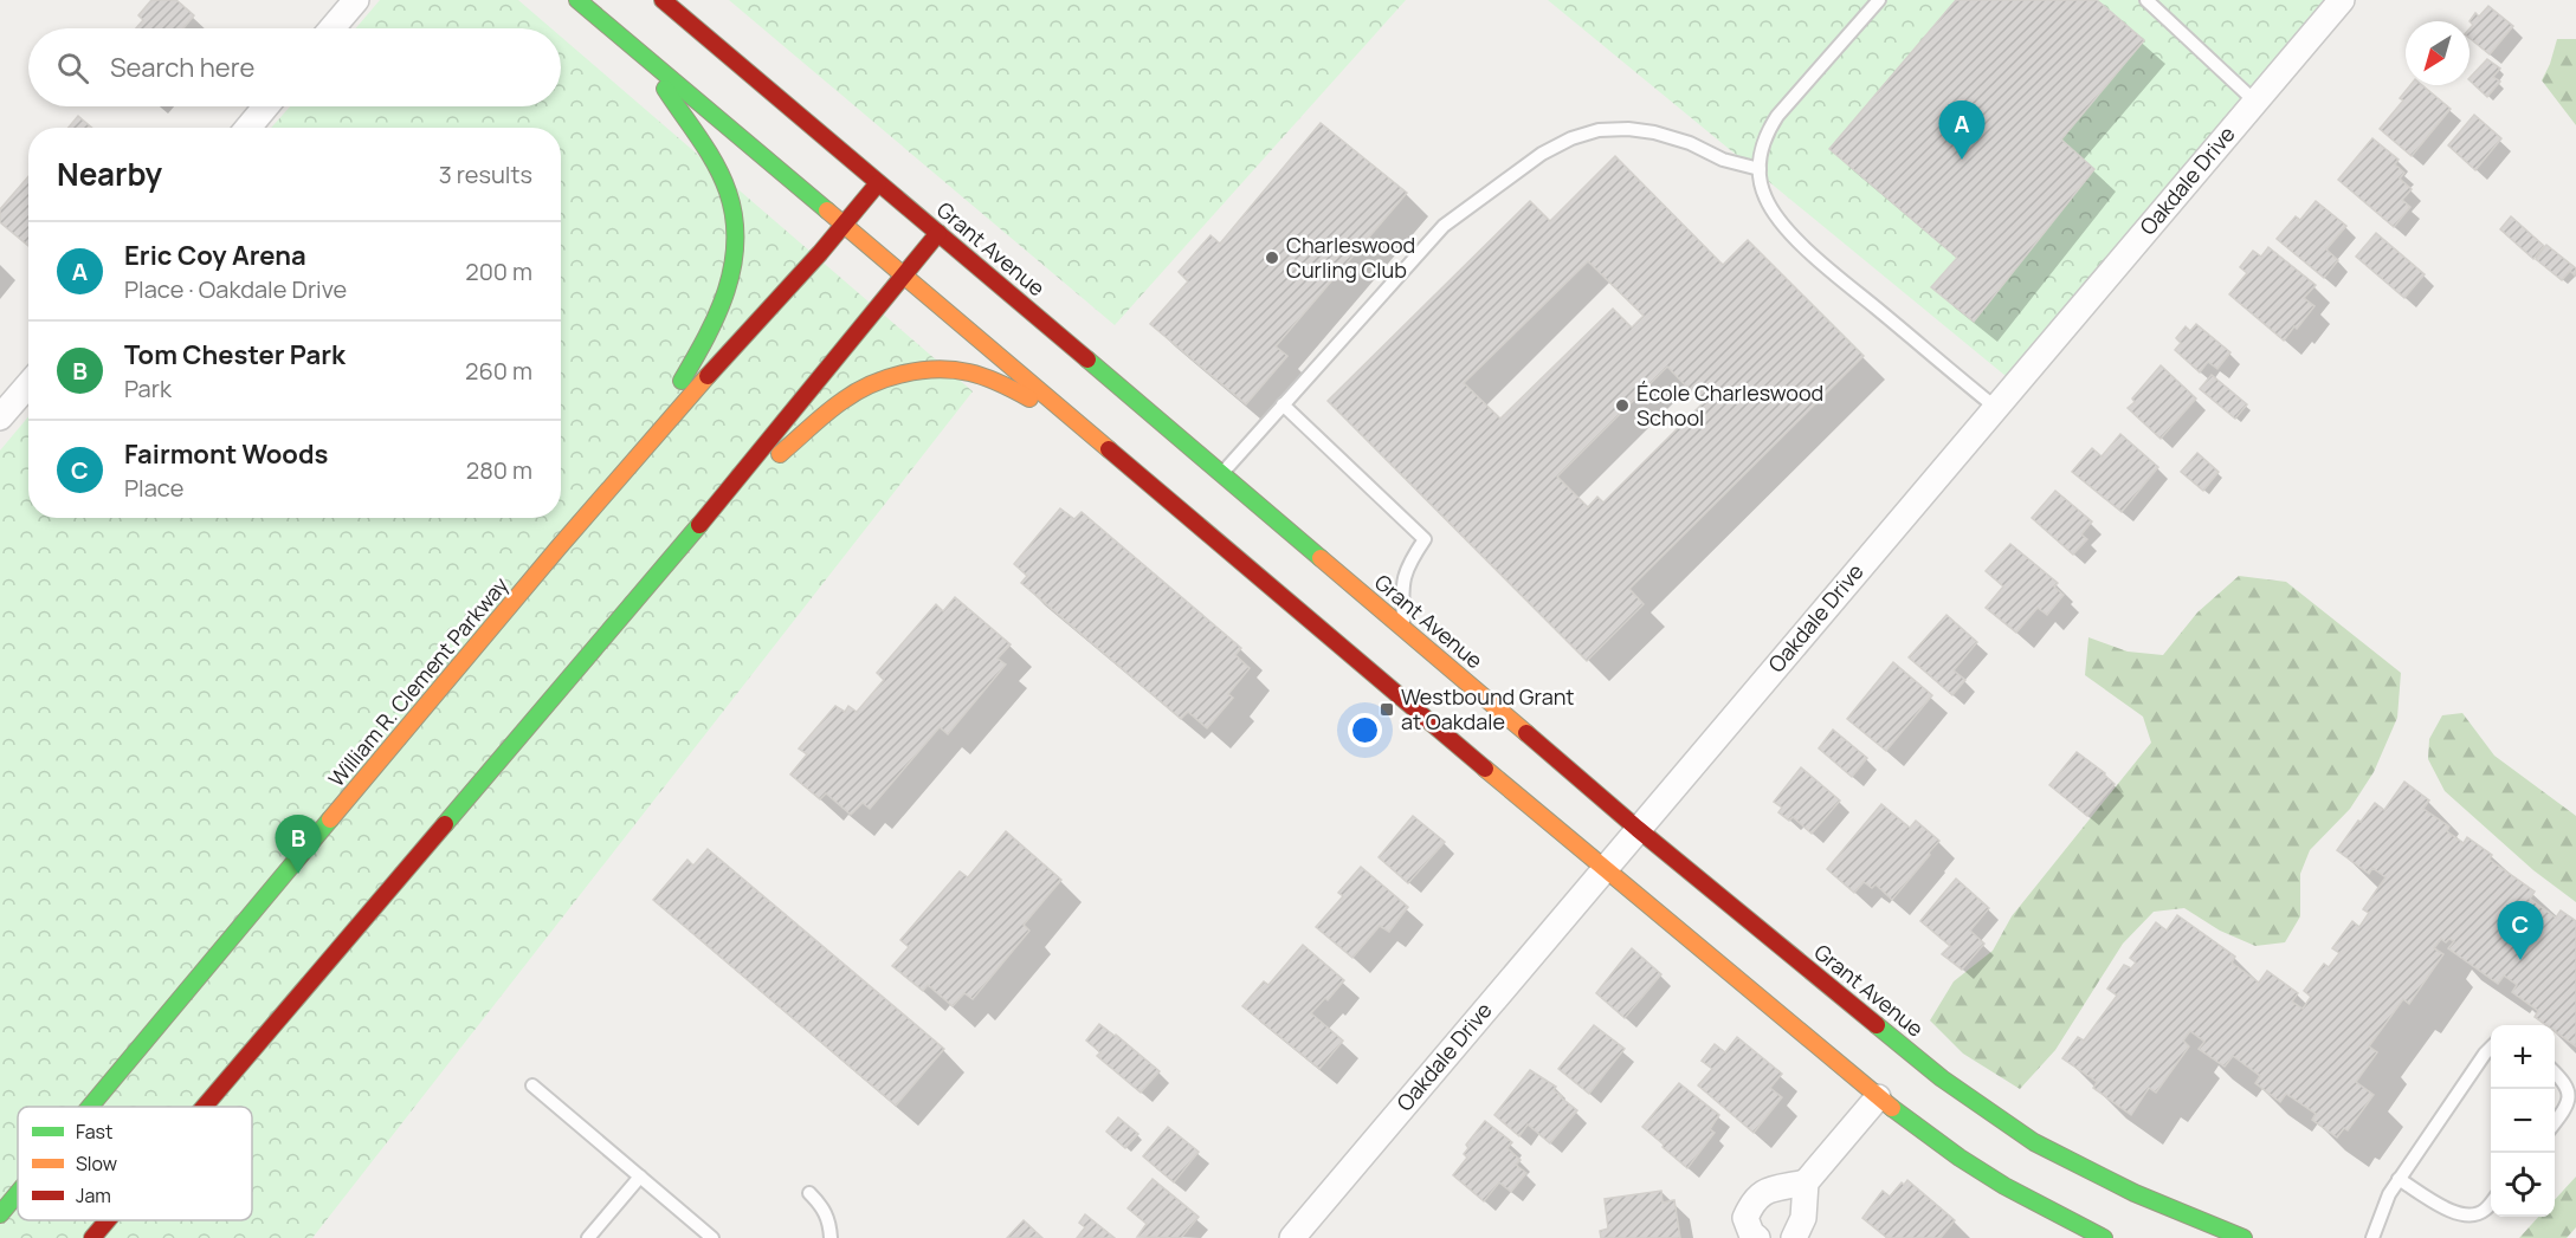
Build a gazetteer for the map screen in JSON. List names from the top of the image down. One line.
{"streets":{"main road":["Grant Avenue","William R. Clement Parkway"],"street":["Oakdale Drive"]},"crossings":[["Oakdale Drive","Grant Avenue"],["Grant Avenue","William R. Clement Parkway"]],"places":{"other":["Charleswood Curling Club","École Charleswood School"],"transit":["Westbound Grant at Oakdale"]},"legend":["Fast","Slow","Jam"],"north":"bottom left","page":{"search":"Search here","pins":["A","B","C"],"heading":["Nearby","3 results"],"list":[{"mark":"A","name":"Eric Coy Arena","note":"Place · Oakdale Drive","value":"200 m"},{"mark":"B","name":"Tom Chester Park","note":"Park","value":"260 m"},{"mark":"C","name":"Fairmont Woods","note":"Place","value":"280 m"}],"map_buttons":["+","−"]}}
